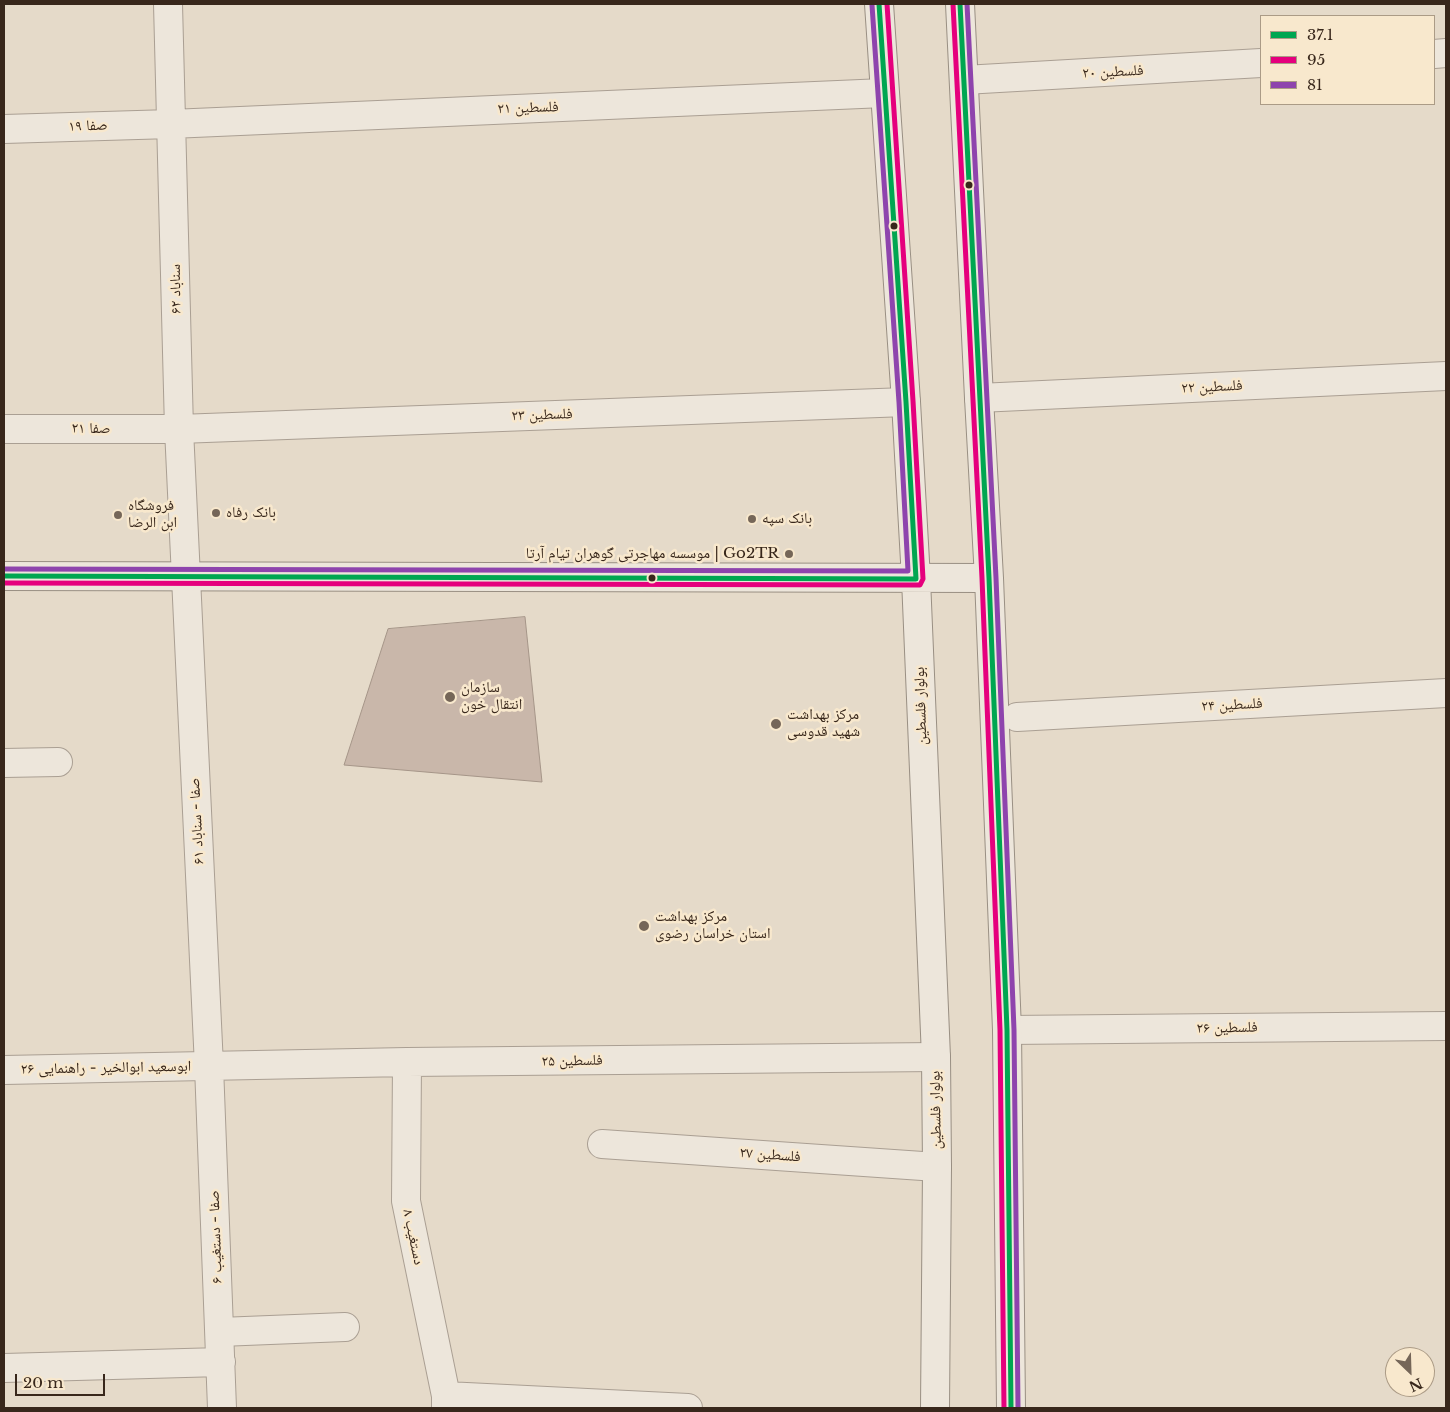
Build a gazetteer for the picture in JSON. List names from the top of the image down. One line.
{"streets":{"street":["فلسطین ۲۰","فلسطین ۲۱","صفا ۱۹","سناباد ۶۲","فلسطین ۲۲","فلسطین ۲۳","صفا ۲۱","فلسطین ۲۴","بولوار فلسطین","صفا - سناباد ۶۱","فلسطین ۲۶","فلسطین ۲۵","ابوسعید ابوالخیر - راهنمایی ۲۶","فلسطین ۲۷","صفا - دستغیب ۶","دستغیب ۸"]},"crossings":[["فلسطین ۲۱","صفا ۱۹"],["فلسطین ۲۱","سناباد ۶۲"],["فلسطین ۲۱","بولوار فلسطین"],["صفا ۱۹","سناباد ۶۲"],["سناباد ۶۲","فلسطین ۲۳"],["سناباد ۶۲","صفا ۲۱"],["سناباد ۶۲","صفا - سناباد ۶۱"],["فلسطین ۲۳","صفا ۲۱"],["فلسطین ۲۳","بولوار فلسطین"],["بولوار فلسطین","فلسطین ۲۵"],["بولوار فلسطین","فلسطین ۲۷"],["صفا - سناباد ۶۱","فلسطین ۲۵"],["صفا - سناباد ۶۱","ابوسعید ابوالخیر - راهنمایی ۲۶"],["صفا - سناباد ۶۱","صفا - دستغیب ۶"],["فلسطین ۲۵","ابوسعید ابوالخیر - راهنمایی ۲۶"],["فلسطین ۲۵","صفا - دستغیب ۶"],["فلسطین ۲۵","دستغیب ۸"],["ابوسعید ابوالخیر - راهنمایی ۲۶","صفا - دستغیب ۶"]],"places":["بانک رفاه","فروشگاه ابن الرضا","بانک سپه","موسسه مهاجرتی گوهران تیام آرتا | Go2TR","سازمان انتقال خون","مرکز بهداشت شهید قدوسی","مرکز بهداشت استان خراسان رضوی"],"lines":["transit line 37.1","transit line 95","transit line 81"],"legend":["37.1","95","81"],"scale_bar":"20 m","north":"bottom right"}
